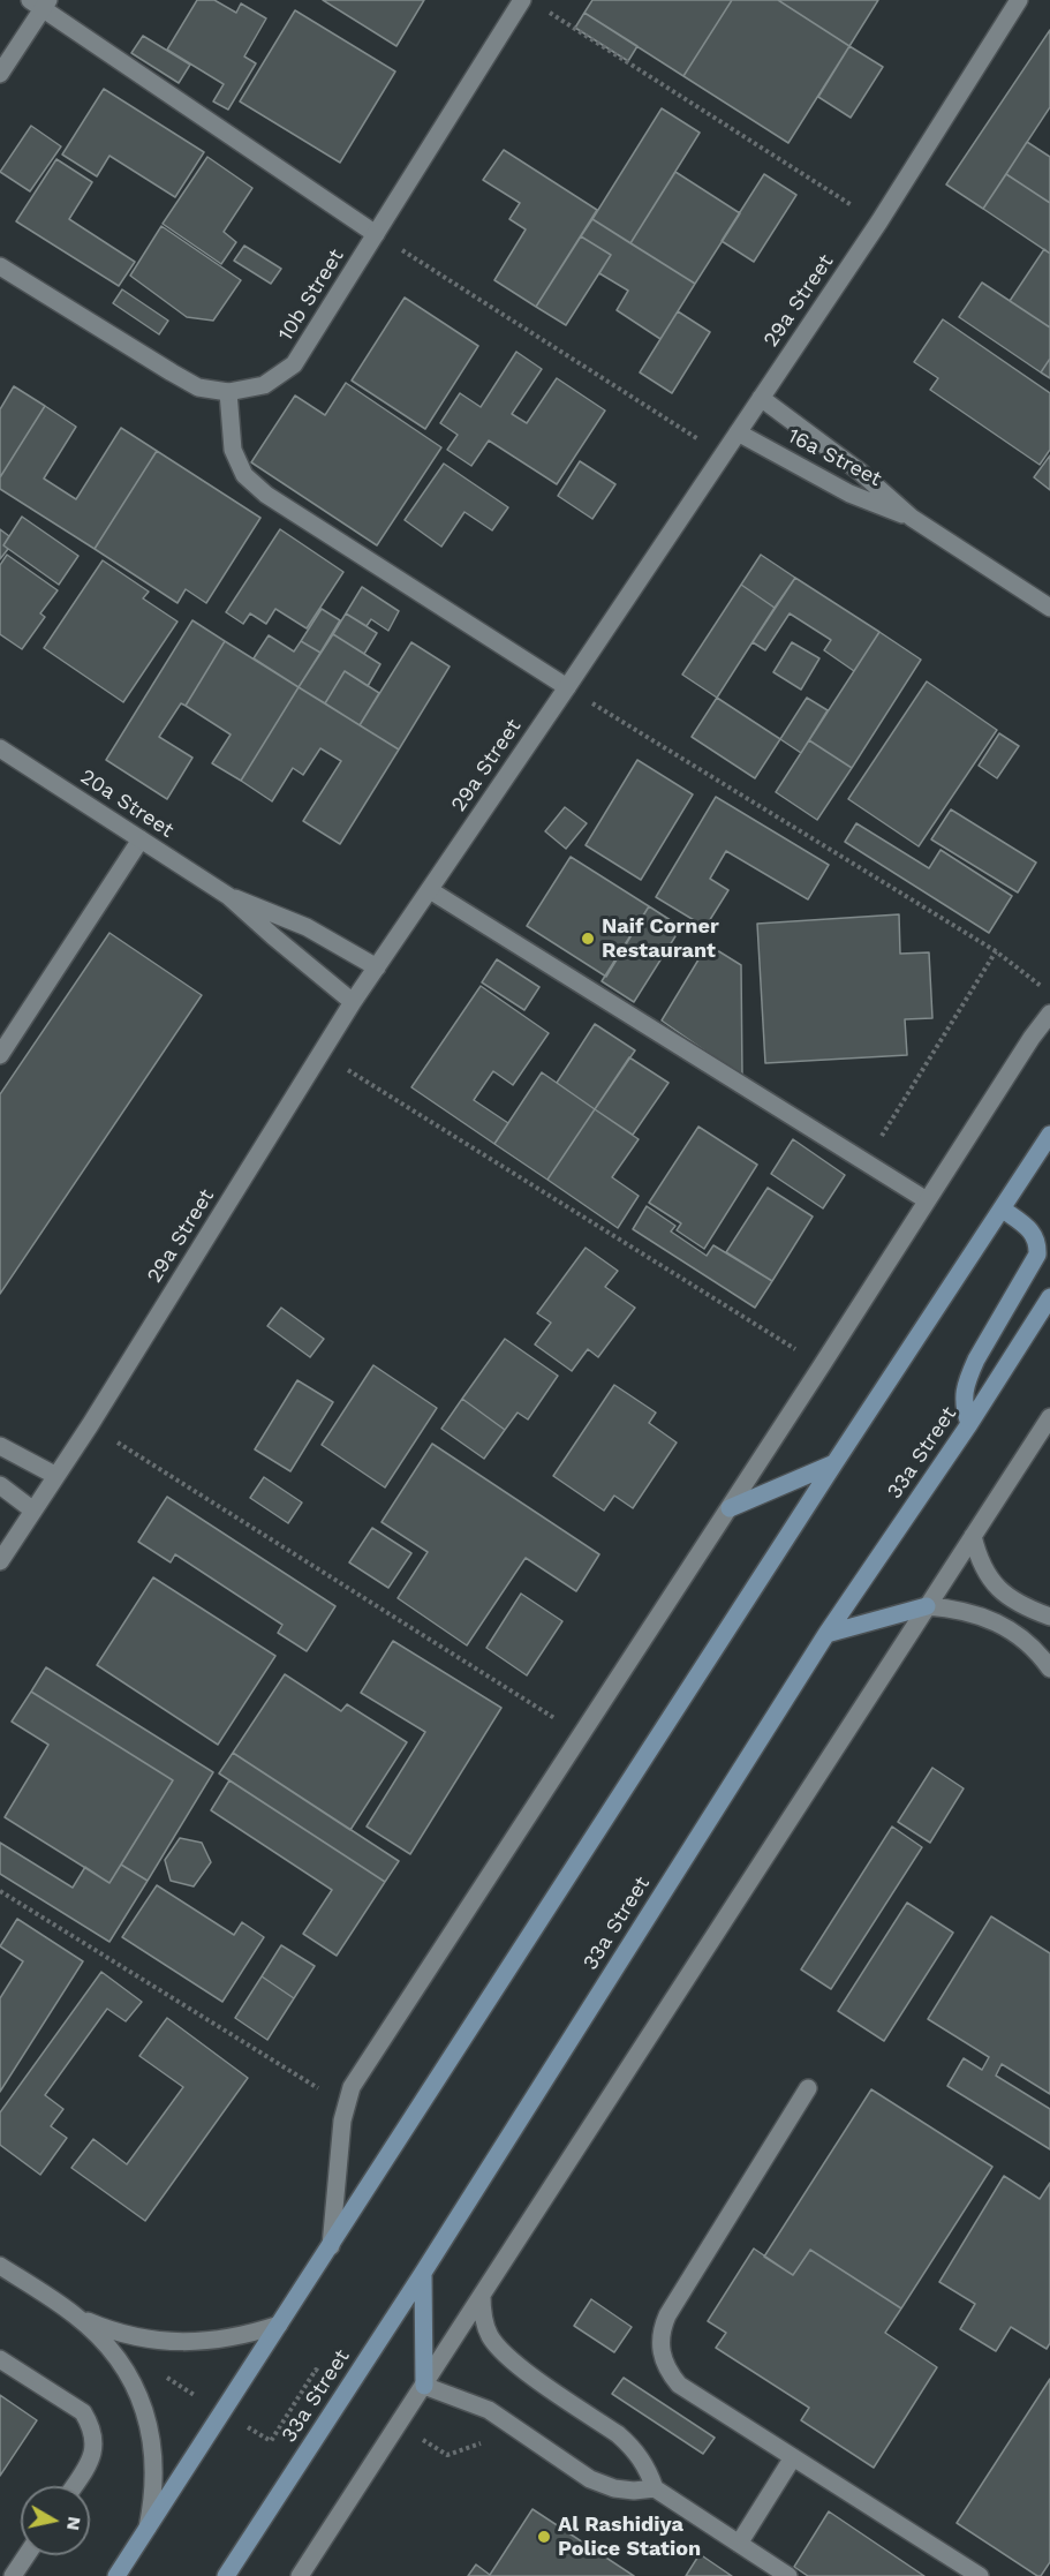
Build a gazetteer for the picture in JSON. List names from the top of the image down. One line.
{"streets":{"street":["10b Street","29a Street","16a Street","20a Street","33a Street"]},"crossings":[["29a Street","16a Street"],["29a Street","20a Street"]],"places":["Naif Corner Restaurant","Al Rashidiya Police Station"],"north":"right"}
